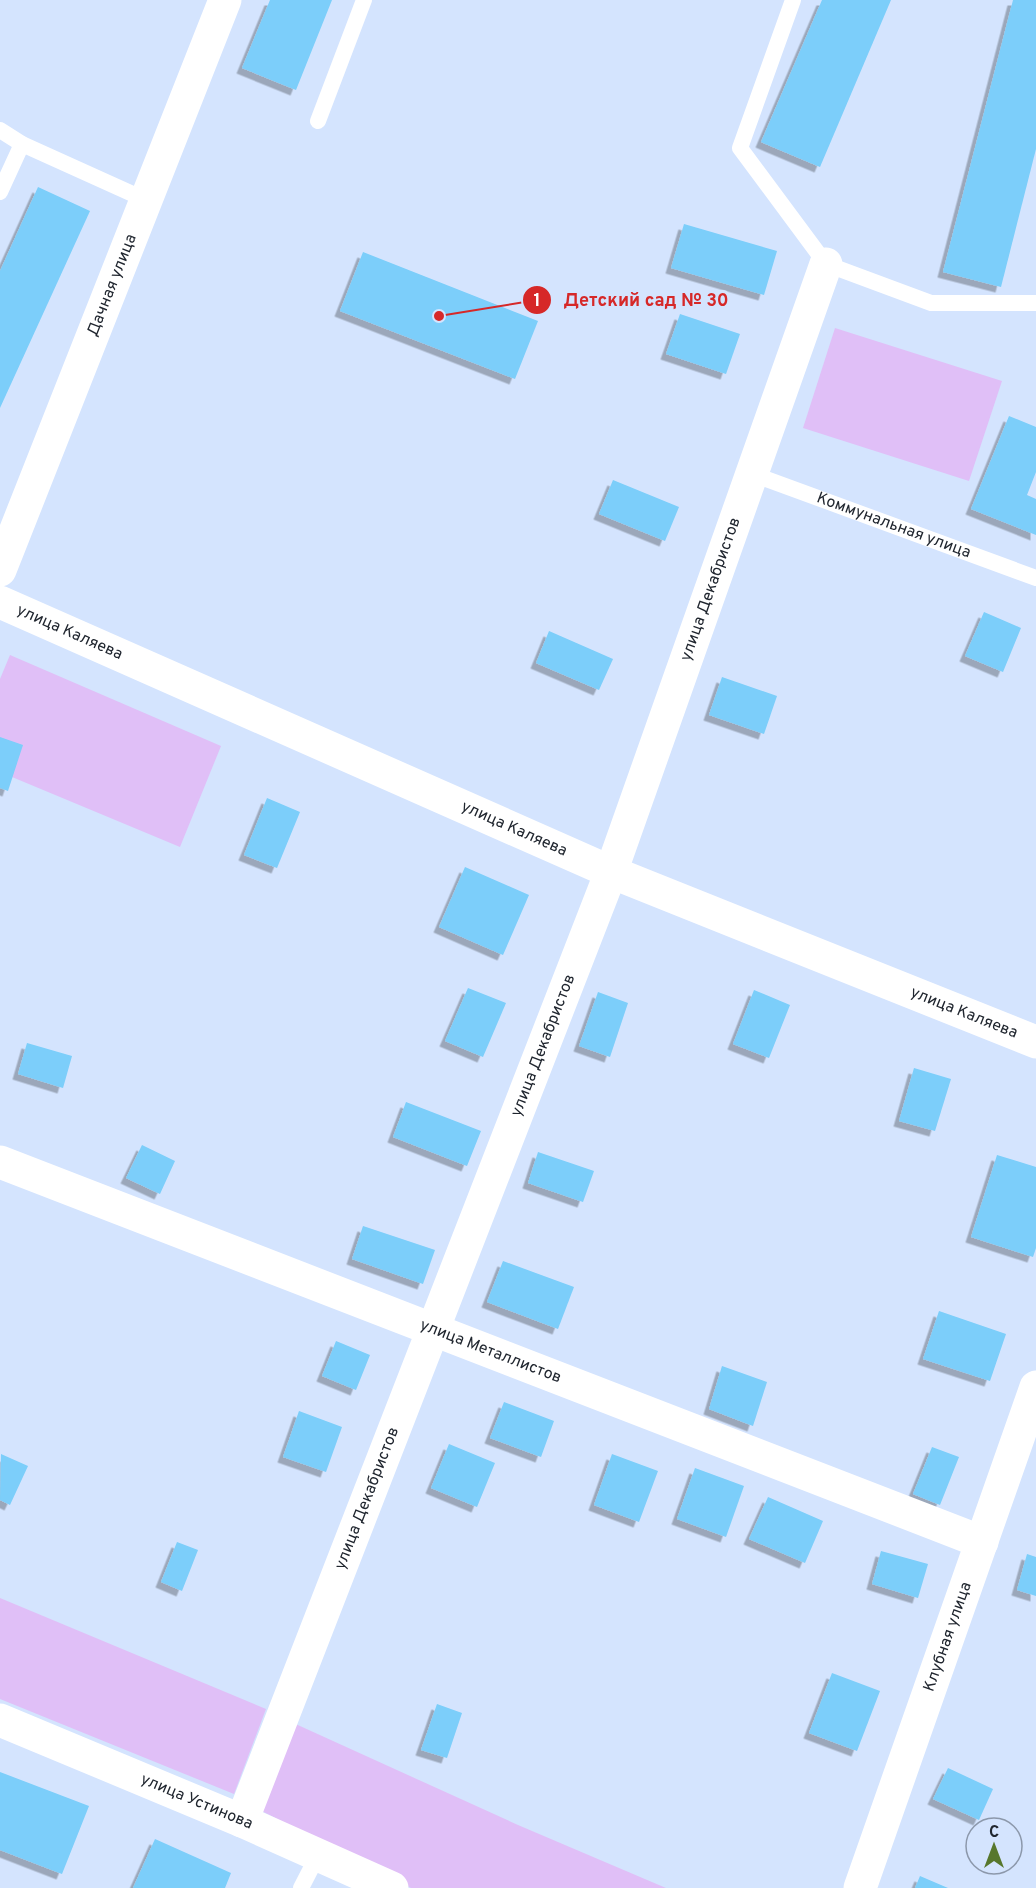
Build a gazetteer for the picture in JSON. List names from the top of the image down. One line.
{"streets":{"street":["Дачная улица","улица Декабристов","улица Каляева","улица Металлистов","Клубная улица","улица Устинова"],"lane":["Коммунальная улица"]},"crossings":[["Коммунальная улица","улица Декабристов"],["улица Декабристов","улица Каляева"],["улица Декабристов","улица Металлистов"],["улица Декабристов","улица Устинова"],["улица Металлистов","Клубная улица"]],"places":["Детский сад № 30"],"north":"top"}
